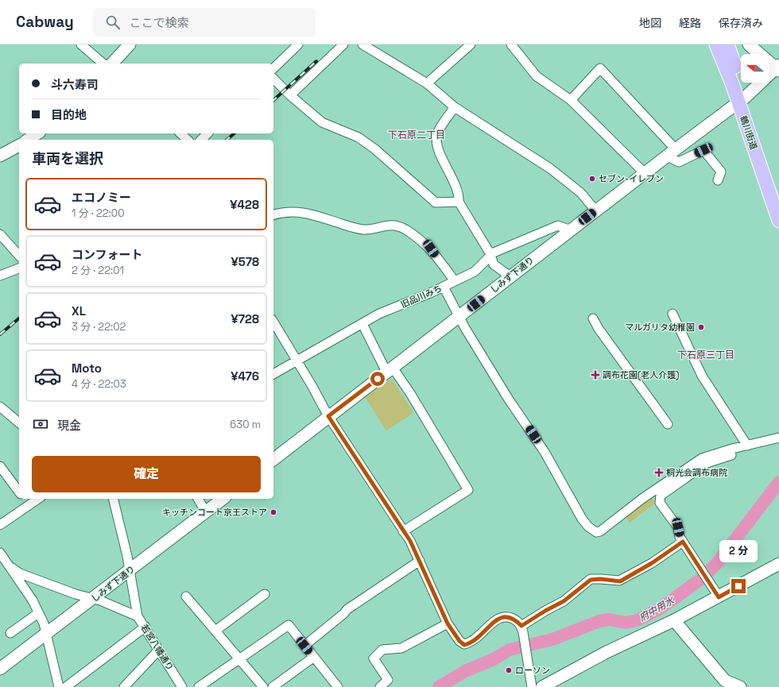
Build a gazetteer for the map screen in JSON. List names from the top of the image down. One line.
{"streets":{"main road":["鶴川街道"],"street":["しみず下通り","旧品川みち","若宮八幡通り"]},"crossings":[["鶴川街道","しみず下通り"],["しみず下通り","旧品川みち"],["しみず下通り","若宮八幡通り"]],"districts":["下石原二丁目","下石原三丁目"],"water":["府中用水"],"places":{"other":["セブン-イレブン","マルガリタ幼稚園","キッチンコート京王ストア","ローソン"],"health":["調布花園(老人介護)","桐光会調布病院"]},"north":"left","page":{"header":"Cabway","search":"ここで検索","nav":["地図","経路","保存済み"],"banner":["斗六寿司","目的地"],"heading":"車両を選択","list":[{"name":"エコノミー","note":"1 分 · 22:00","value":"¥428"},{"name":"コンフォート","note":"2 分 · 22:01","value":"¥578"},{"name":"XL","note":"3 分 · 22:02","value":"¥728"},{"name":"Moto","note":"4 分 · 22:03","value":"¥476"}],"pay":["現金","630 m"],"buttons":"確定","bubble":"2 分"}}
